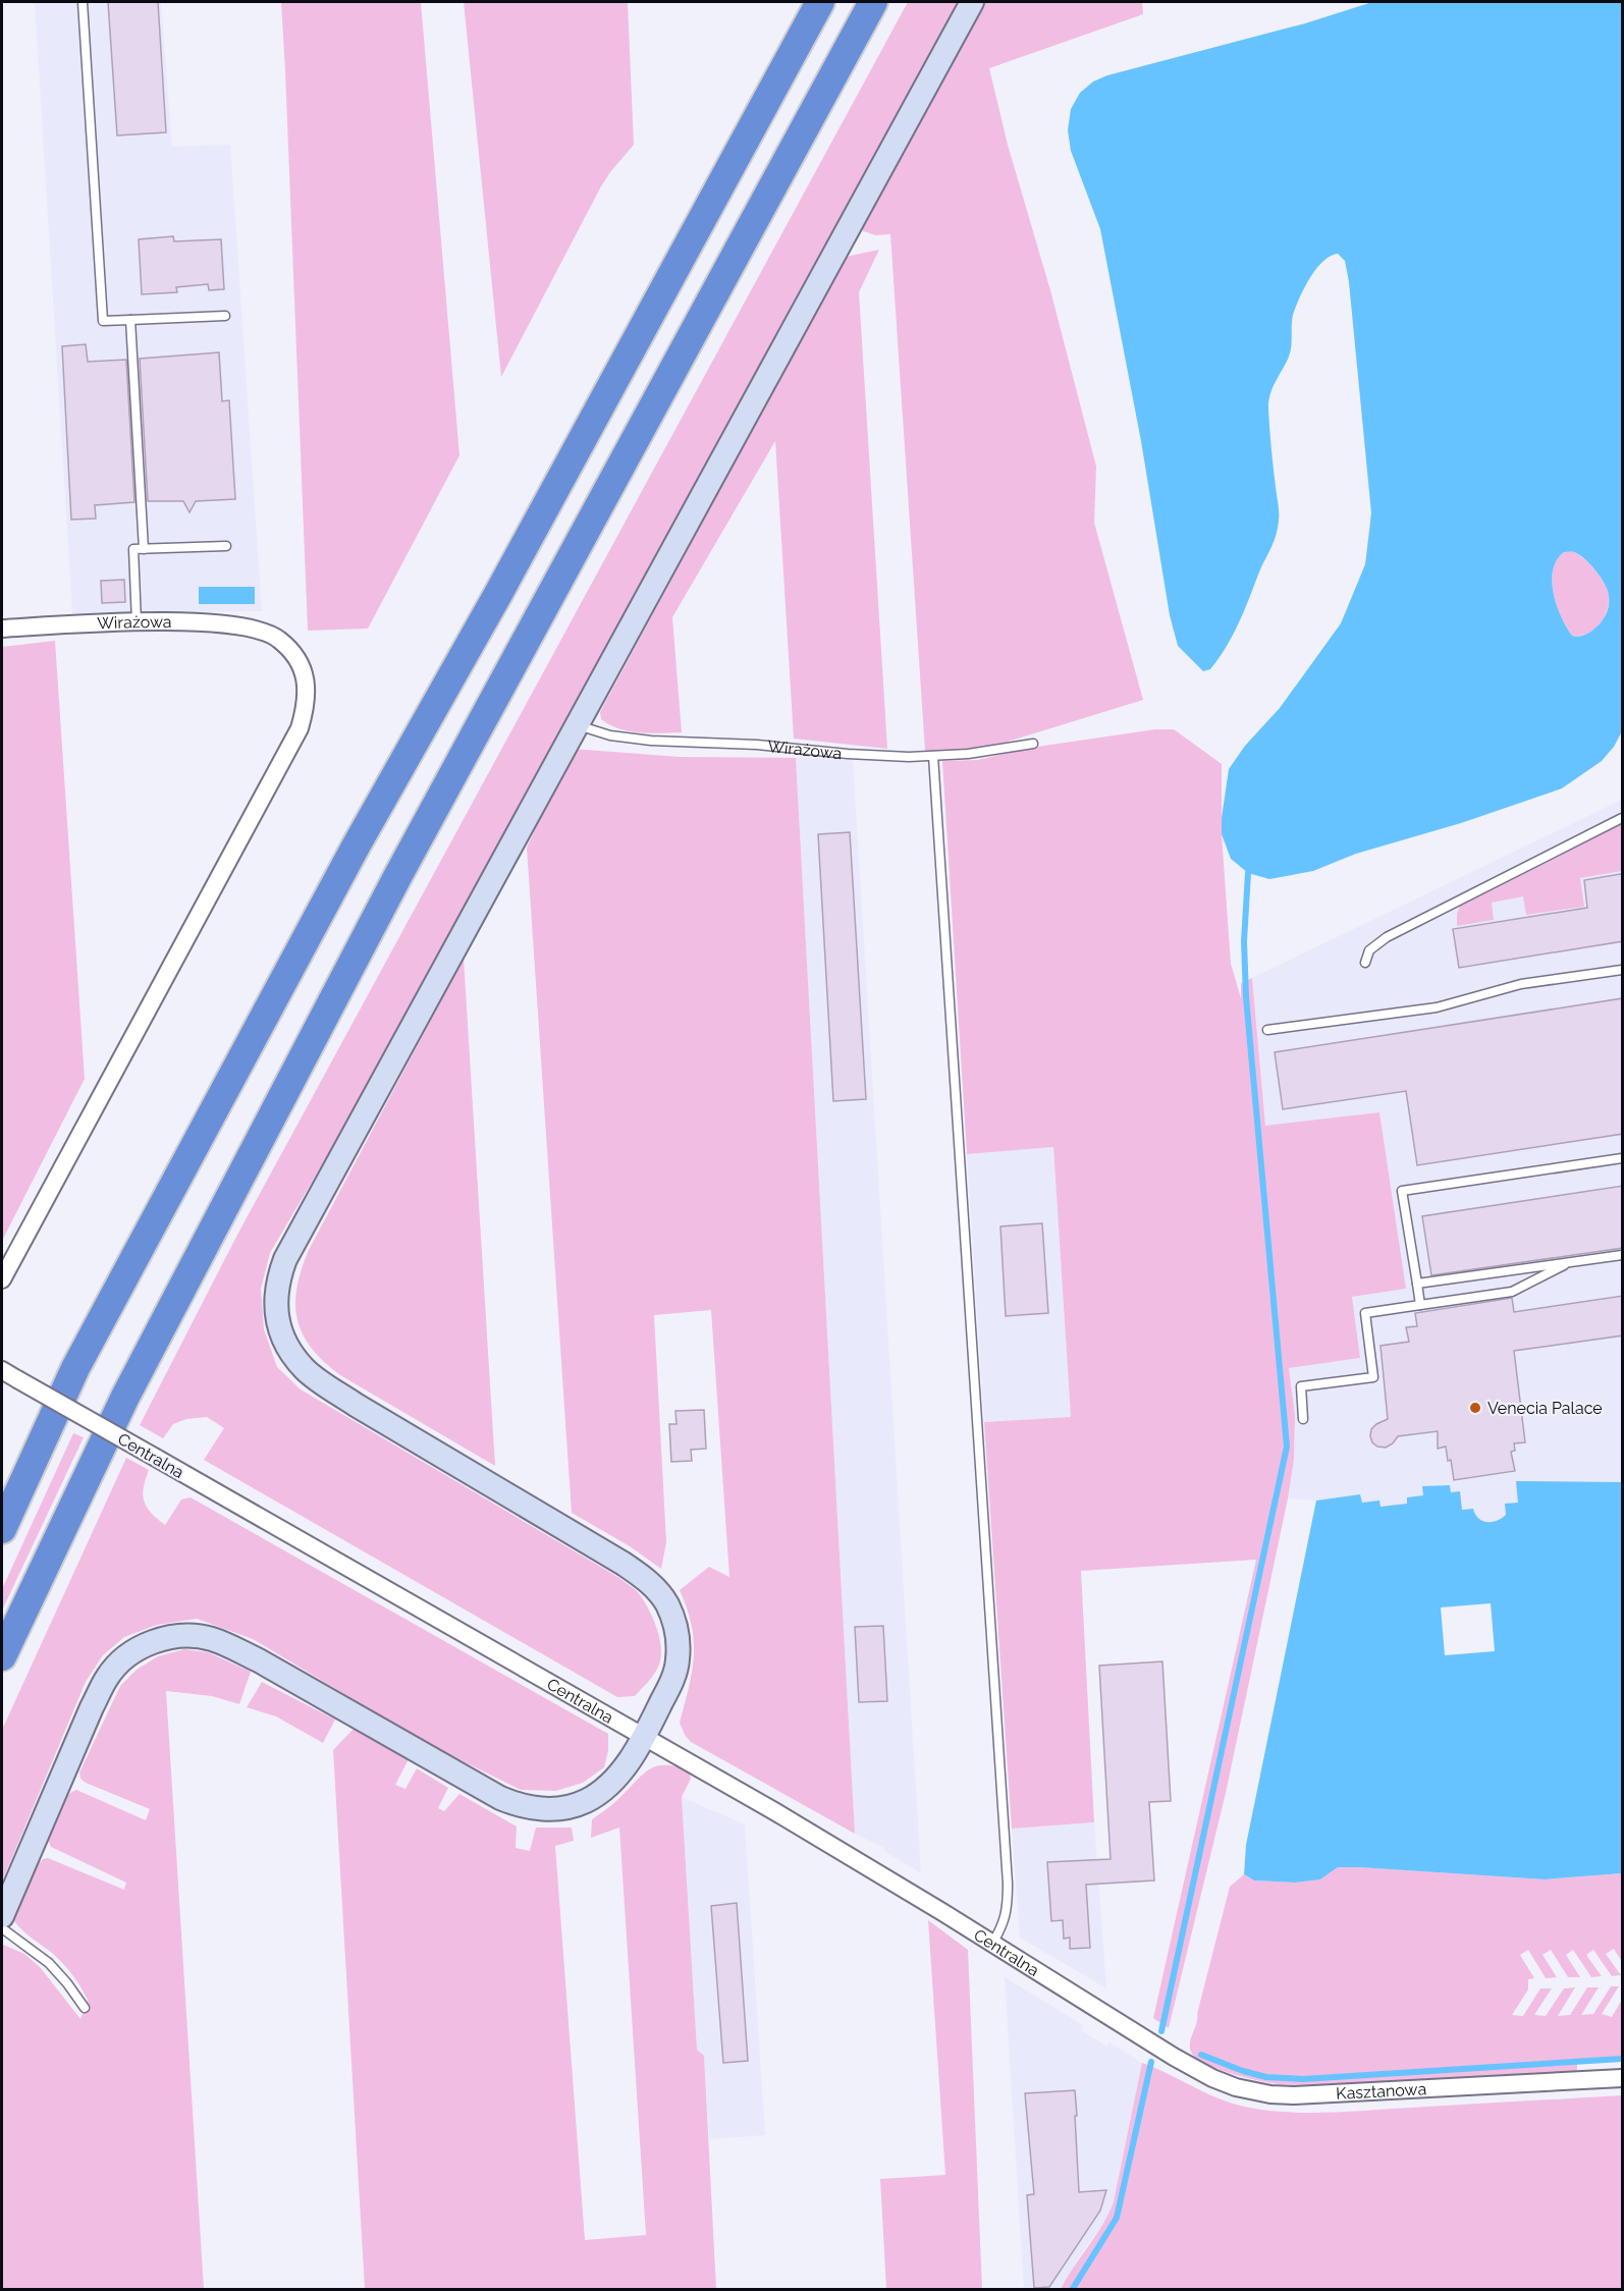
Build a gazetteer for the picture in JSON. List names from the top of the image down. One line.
{"streets":{"street":["Wirażowa","Centralna","Kasztanowa"]},"crossings":[["Centralna","Kasztanowa"]],"places":["Venecia Palace"]}
